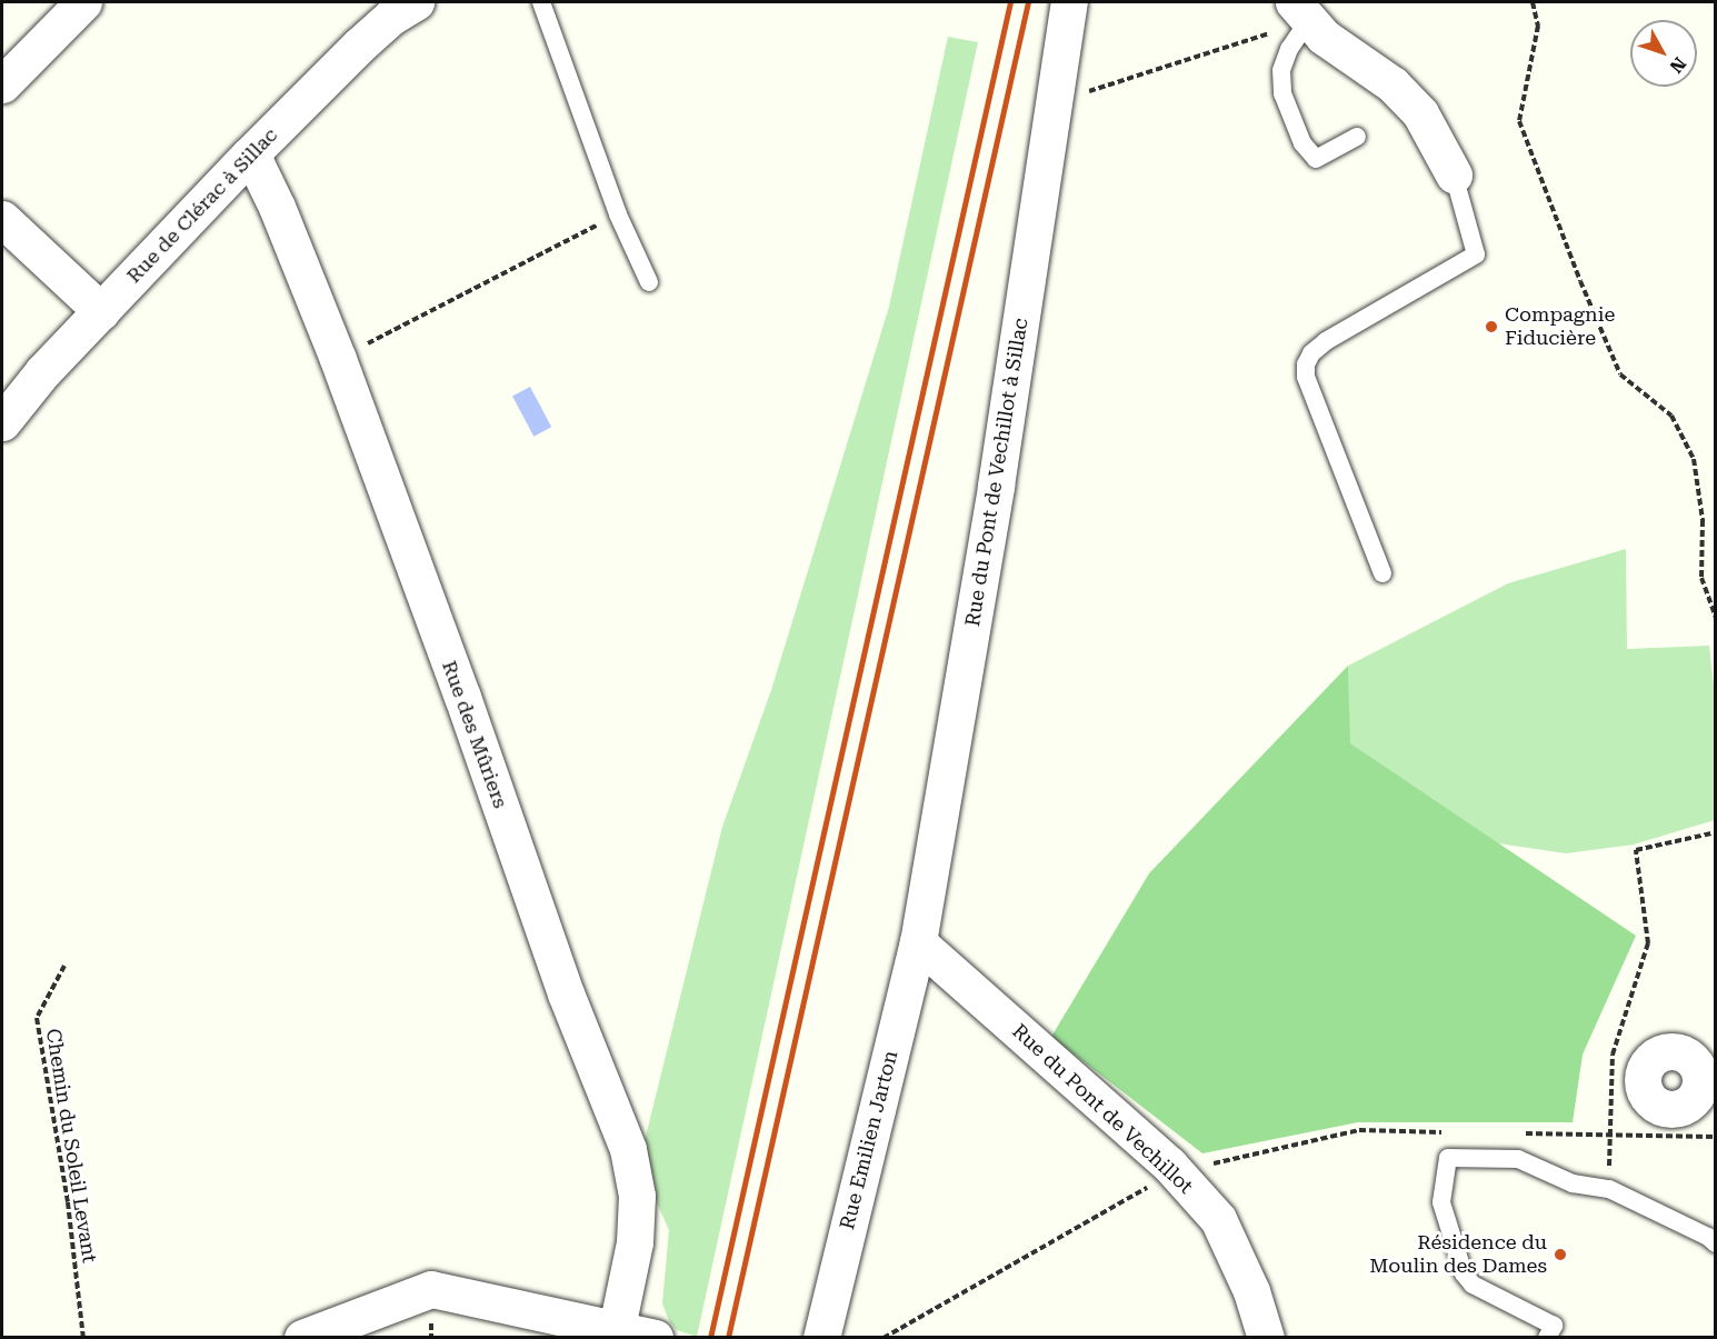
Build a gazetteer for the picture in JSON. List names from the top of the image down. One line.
{"streets":{"street":["Rue de Clérac à Sillac","Rue du Pont de Vechillot à Sillac","Rue des Mûriers","Rue du Pont de Vechillot","Rue Emilien Jarton"],"path":["Chemin du Soleil Levant"]},"crossings":[["Rue de Clérac à Sillac","Rue des Mûriers"],["Rue du Pont de Vechillot à Sillac","Rue du Pont de Vechillot"],["Rue du Pont de Vechillot à Sillac","Rue Emilien Jarton"],["Rue du Pont de Vechillot","Rue Emilien Jarton"]],"places":["Compagnie Fiducière","Résidence du Moulin des Dames"],"north":"bottom right"}
